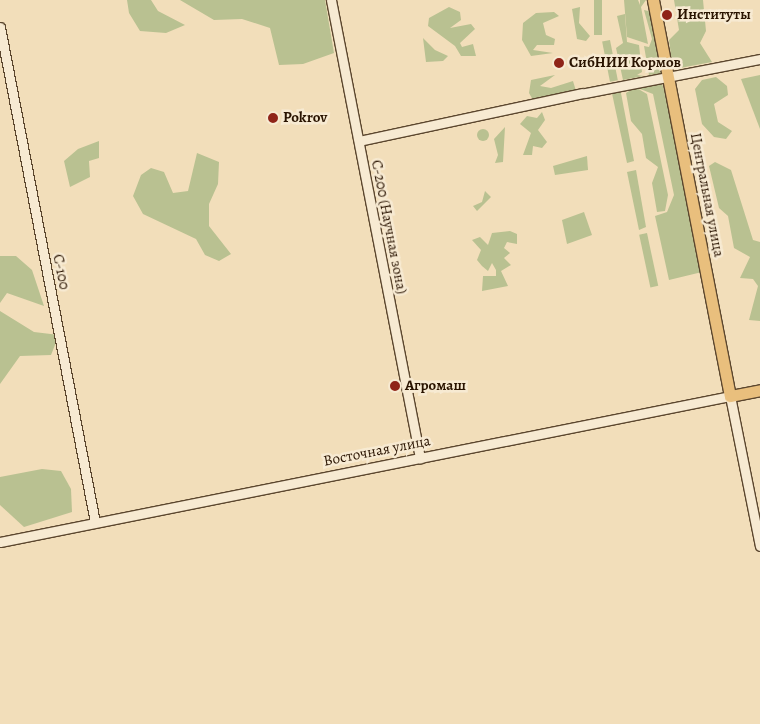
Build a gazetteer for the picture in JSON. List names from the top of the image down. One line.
{"streets":{"main road":["Центральная улица","Восточная улица"],"street":["С-200 (Научная зона)","С-100"]},"crossings":[["Центральная улица","Восточная улица"],["С-200 (Научная зона)","Восточная улица"],["С-100","Восточная улица"]],"places":["Институты","СибНИИ Кормов","Pokrov","Агромаш"]}
